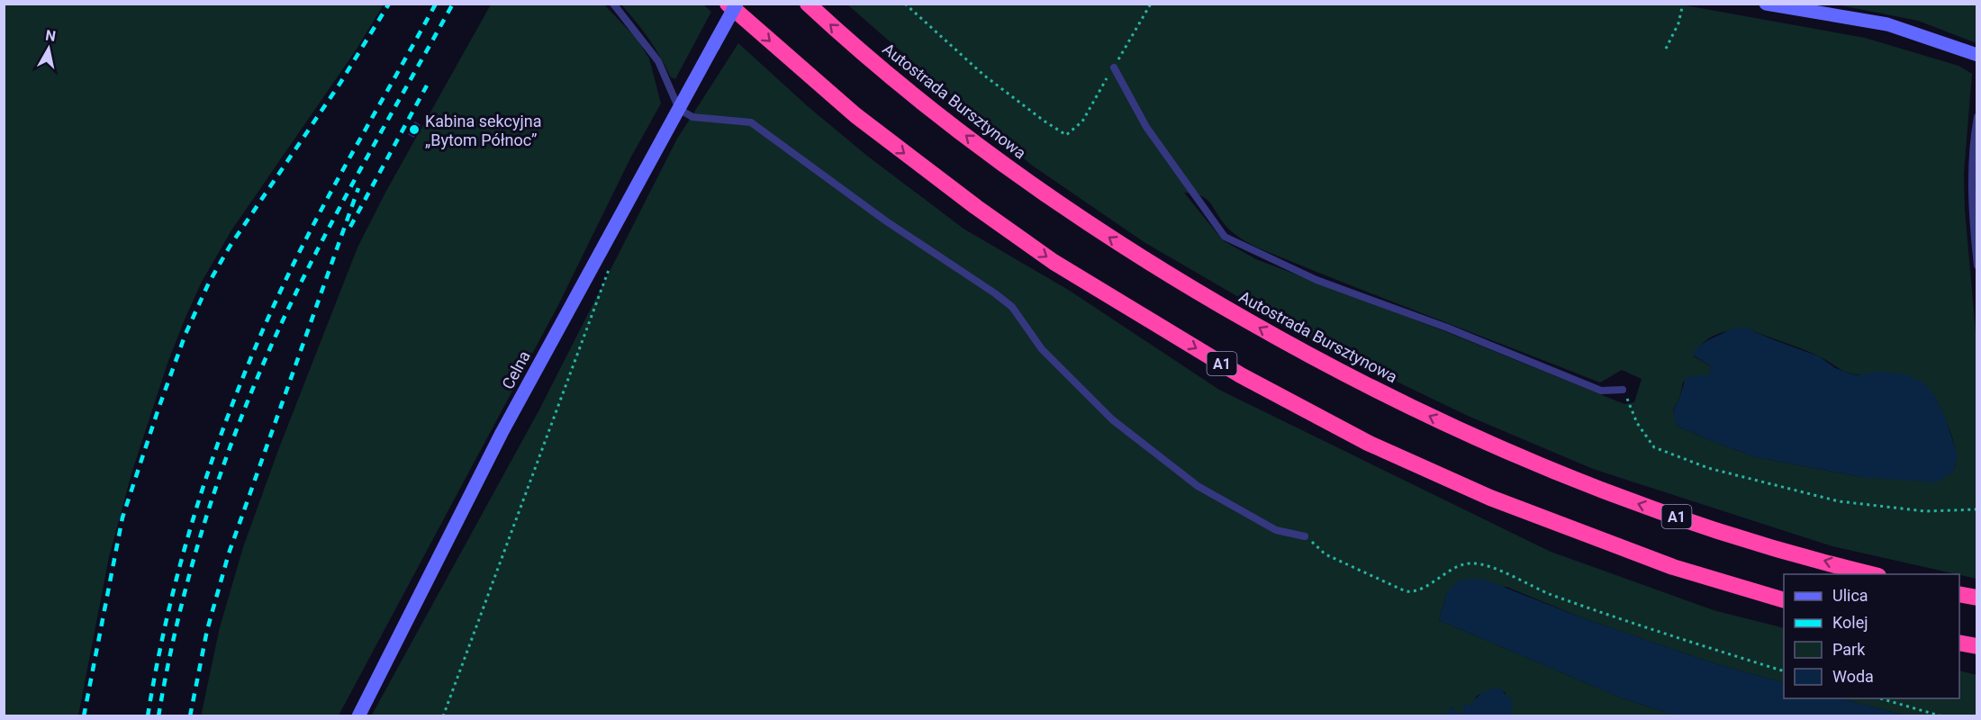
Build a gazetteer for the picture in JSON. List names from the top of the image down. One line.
{"streets":{"highway":["Autostrada Bursztynowa","A1"],"street":["Celna"]},"places":["Kabina sekcyjna „Bytom Północ”"],"legend":["Ulica","Kolej","Park","Woda"],"north":"top"}
